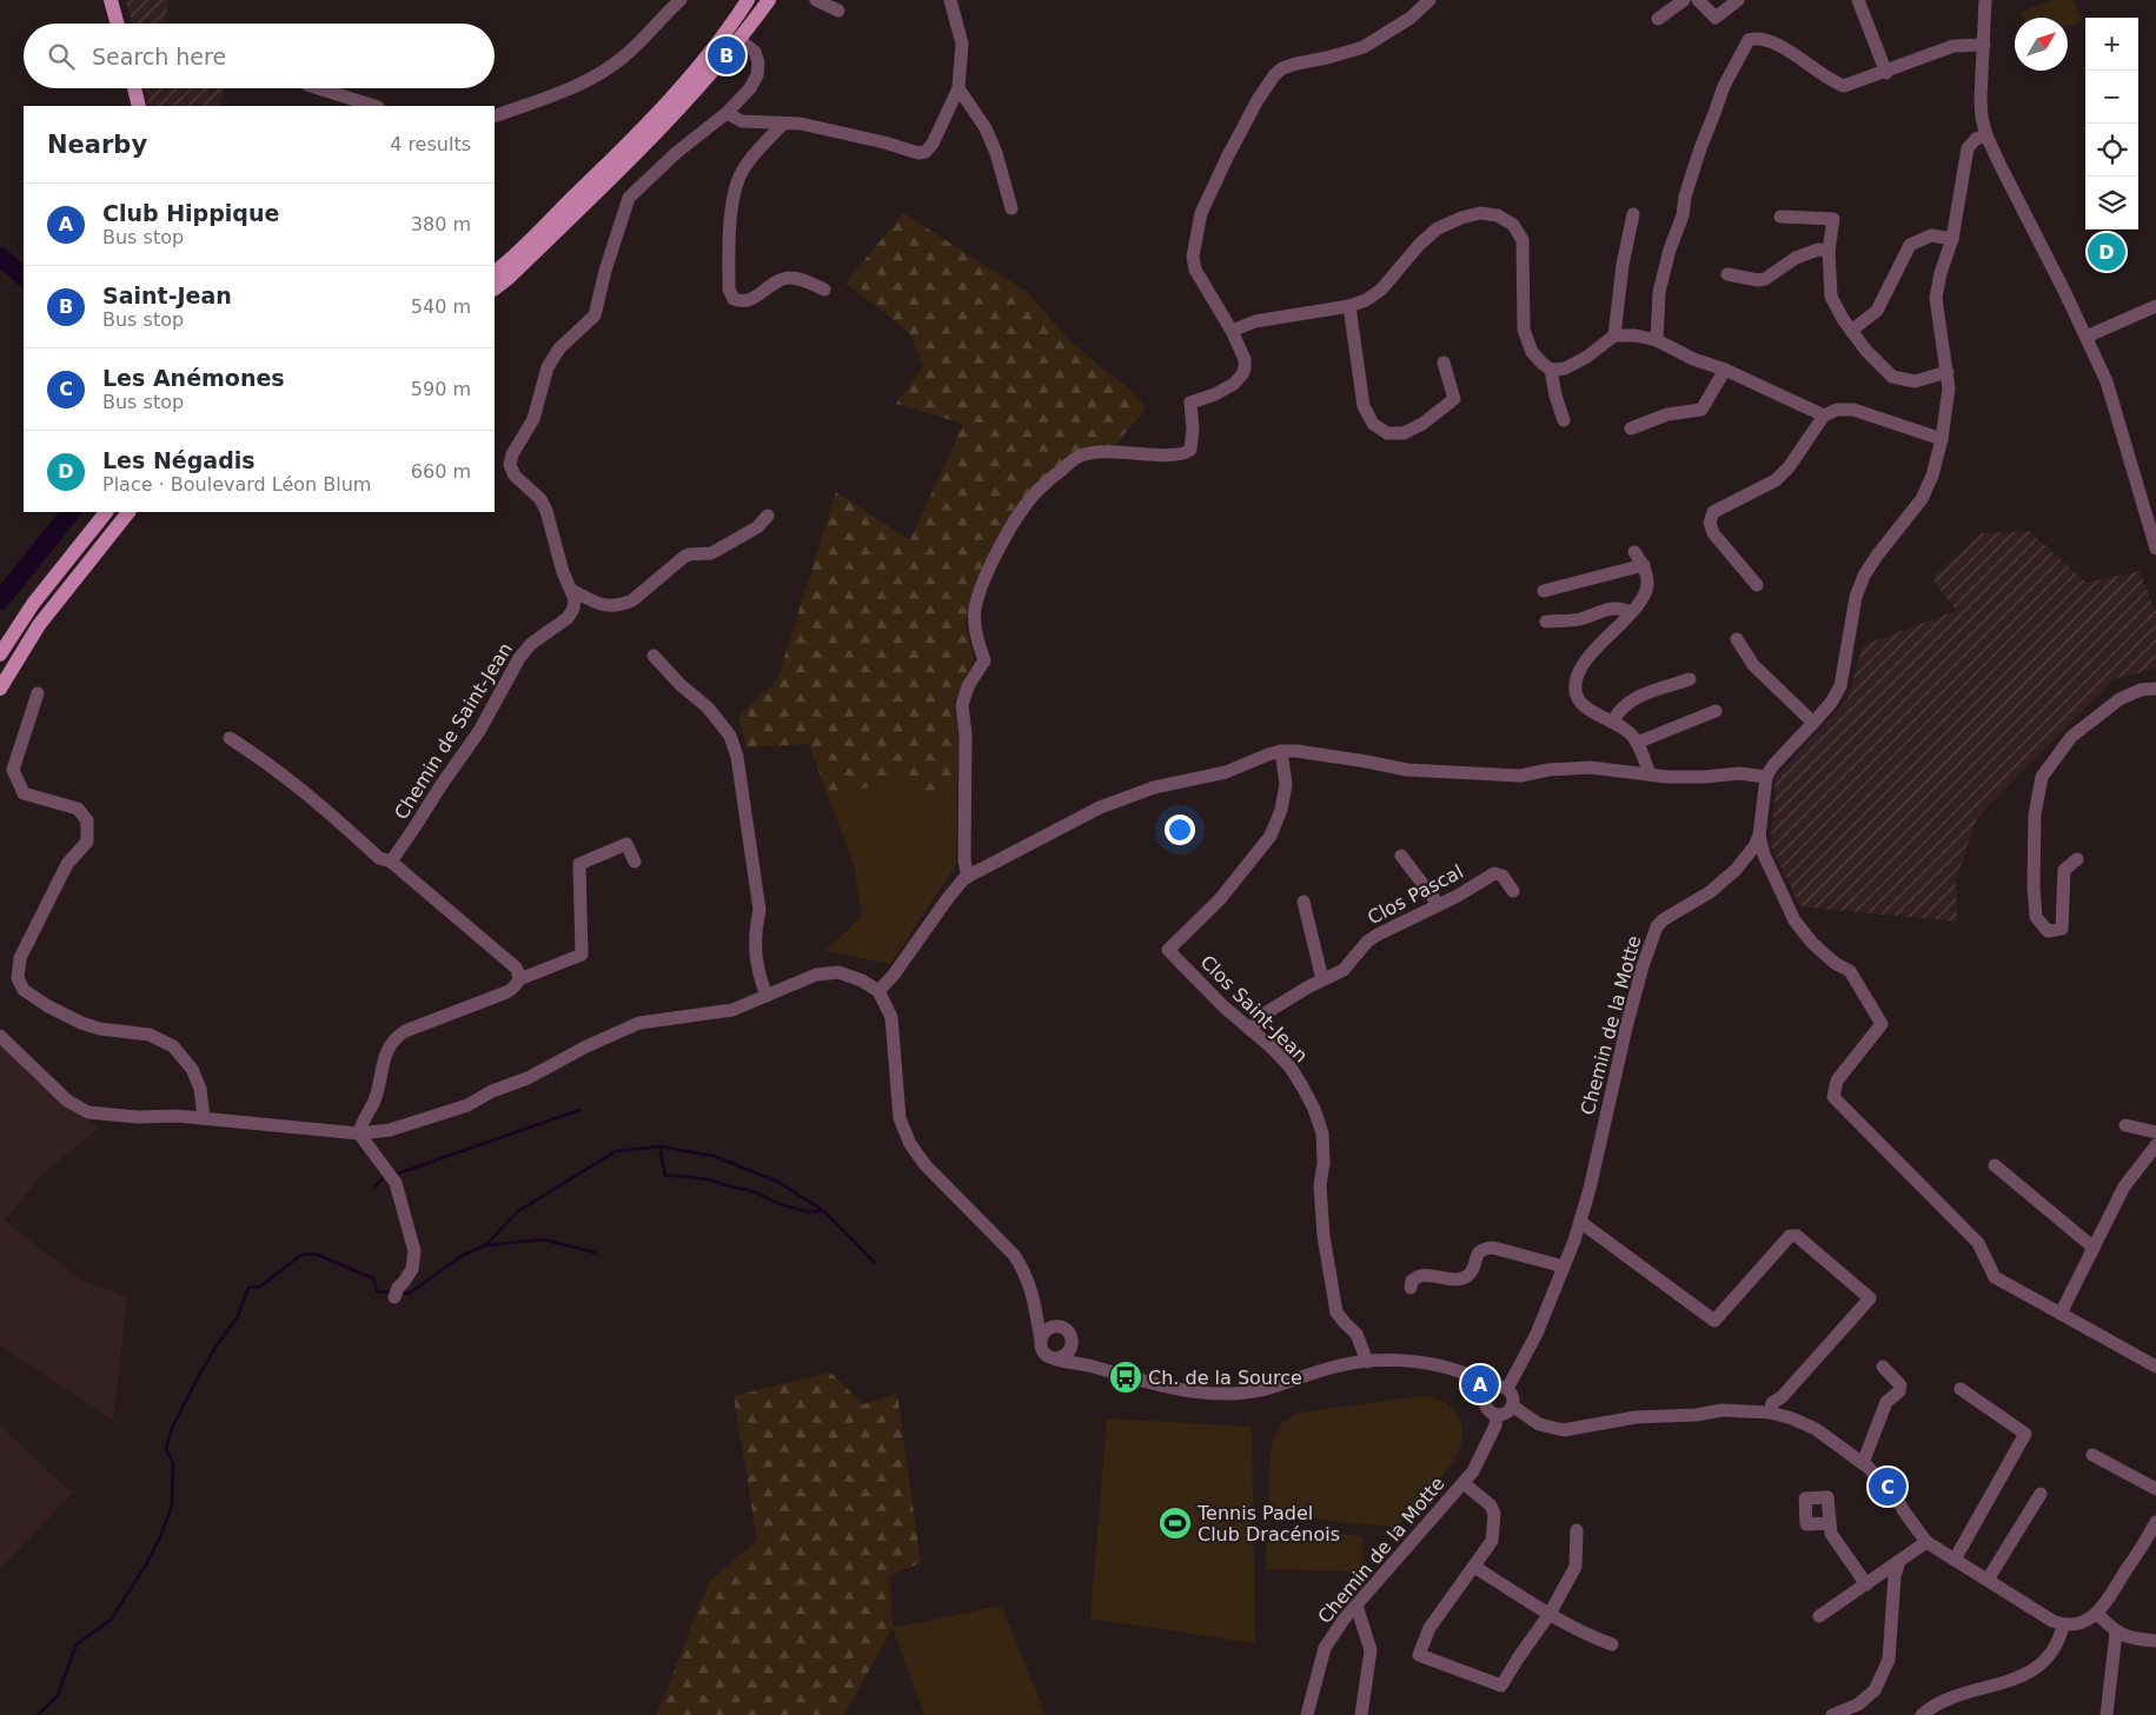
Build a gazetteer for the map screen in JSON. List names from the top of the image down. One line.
{"streets":{"street":["Chemin de Saint-Jean","Clos Pascal","Clos Saint-Jean","Chemin de la Motte"]},"crossings":[["Clos Pascal","Clos Saint-Jean"]],"places":{"bus stop":["Ch. de la Source"],"sports":["Tennis Padel Club Dracénois"]},"north":"top right","page":{"map_buttons":["+","−"],"search":"Search here","pins":["B","D","A","C"],"heading":["Nearby","4 results"],"list":[{"mark":"A","name":"Club Hippique","note":"Bus stop","value":"380 m"},{"mark":"B","name":"Saint-Jean","note":"Bus stop","value":"540 m"},{"mark":"C","name":"Les Anémones","note":"Bus stop","value":"590 m"},{"mark":"D","name":"Les Négadis","note":"Place · Boulevard Léon Blum","value":"660 m"}]}}
